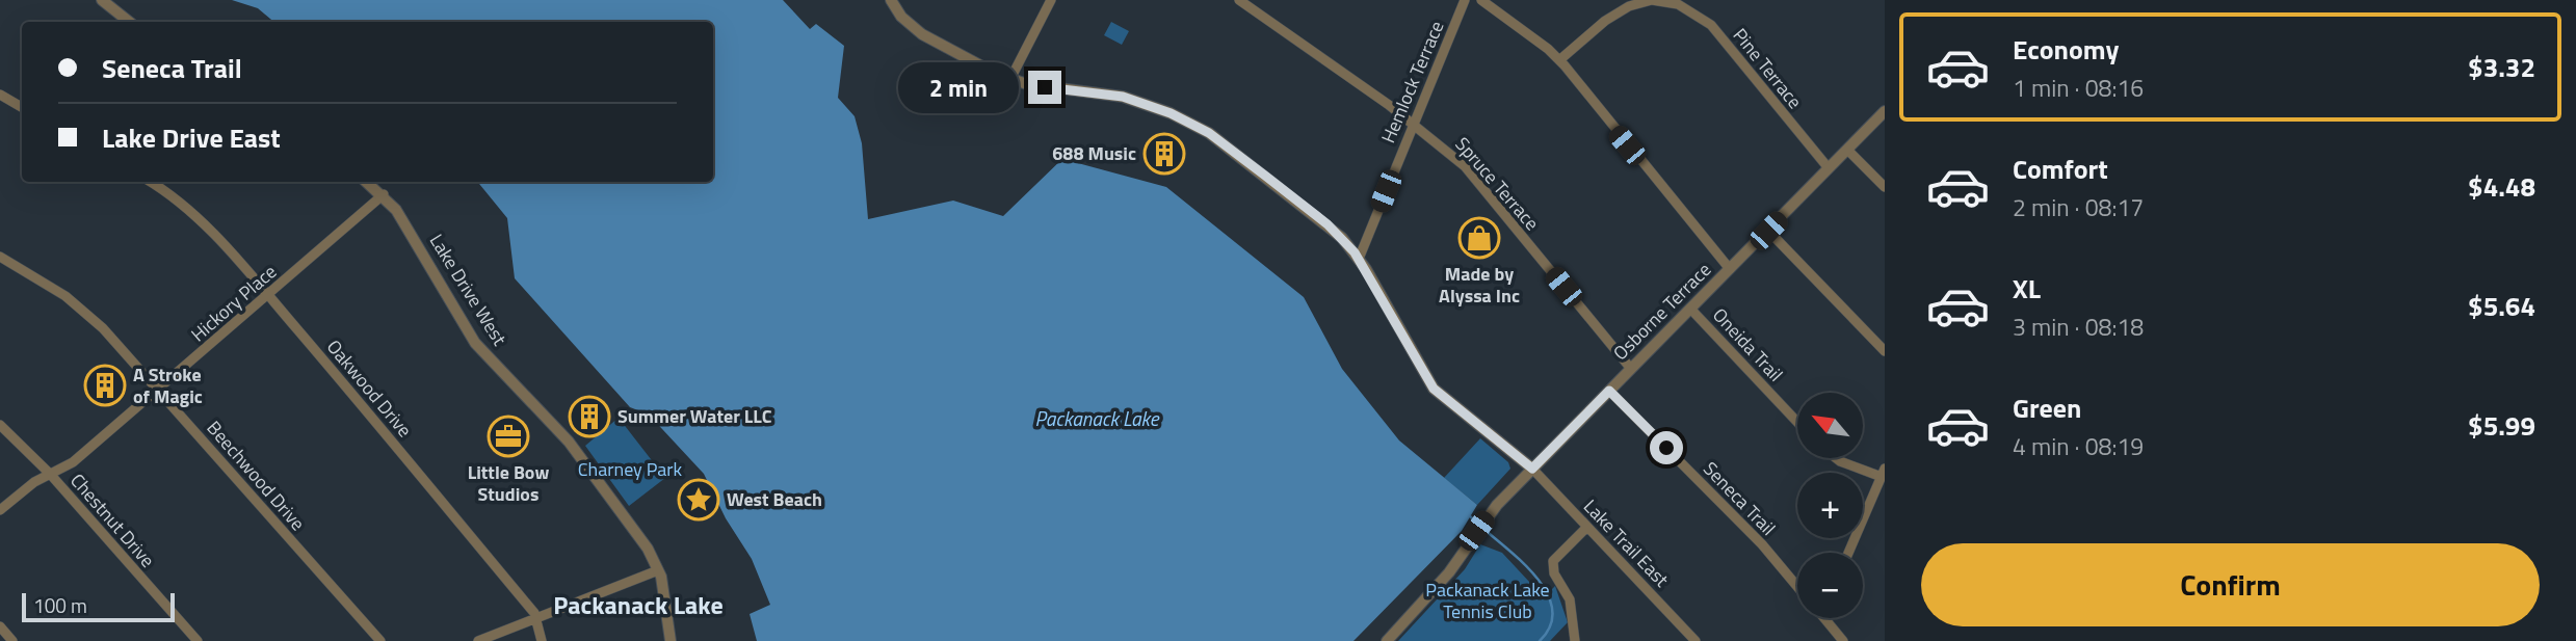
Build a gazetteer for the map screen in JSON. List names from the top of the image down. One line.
{"streets":{"street":["Pine Terrace","Hemlock Terrace","Spruce Terrace","Lake Drive West","Hickory Place","Osborne Terrace","Oneida Trail","Oakwood Drive","Beechwood Drive","Seneca Trail","Chestnut Drive","Lake Trail East"]},"crossings":[["Pine Terrace","Osborne Terrace"],["Hemlock Terrace","Spruce Terrace"],["Spruce Terrace","Osborne Terrace"],["Lake Drive West","Hickory Place"],["Hickory Place","Oakwood Drive"],["Hickory Place","Beechwood Drive"],["Hickory Place","Chestnut Drive"],["Osborne Terrace","Oneida Trail"],["Osborne Terrace","Seneca Trail"],["Osborne Terrace","Lake Trail East"]],"districts":["Packanack Lake"],"water":["Packanack Lake"],"parks":["Charney Park","Packanack Lake Tennis Club"],"places":{"building":["688 Music","A Stroke of Magic","Summer Water LLC"],"shop":["Made by Alyssa Inc"],"office":["Little Bow Studios"],"place":["West Beach"]},"scale_bar":"100 m","north":"top left","page":{"list":[{"name":"Economy","note":"1 min · 08:16","value":"$3.32"},{"name":"Comfort","note":"2 min · 08:17","value":"$4.48"},{"name":"XL","note":"3 min · 08:18","value":"$5.64"},{"name":"Green","note":"4 min · 08:19","value":"$5.99"}],"banner":["Seneca Trail","Lake Drive East"],"bubble":"2 min","map_buttons":["+","−"],"buttons":"Confirm","scale":"100 m"}}
